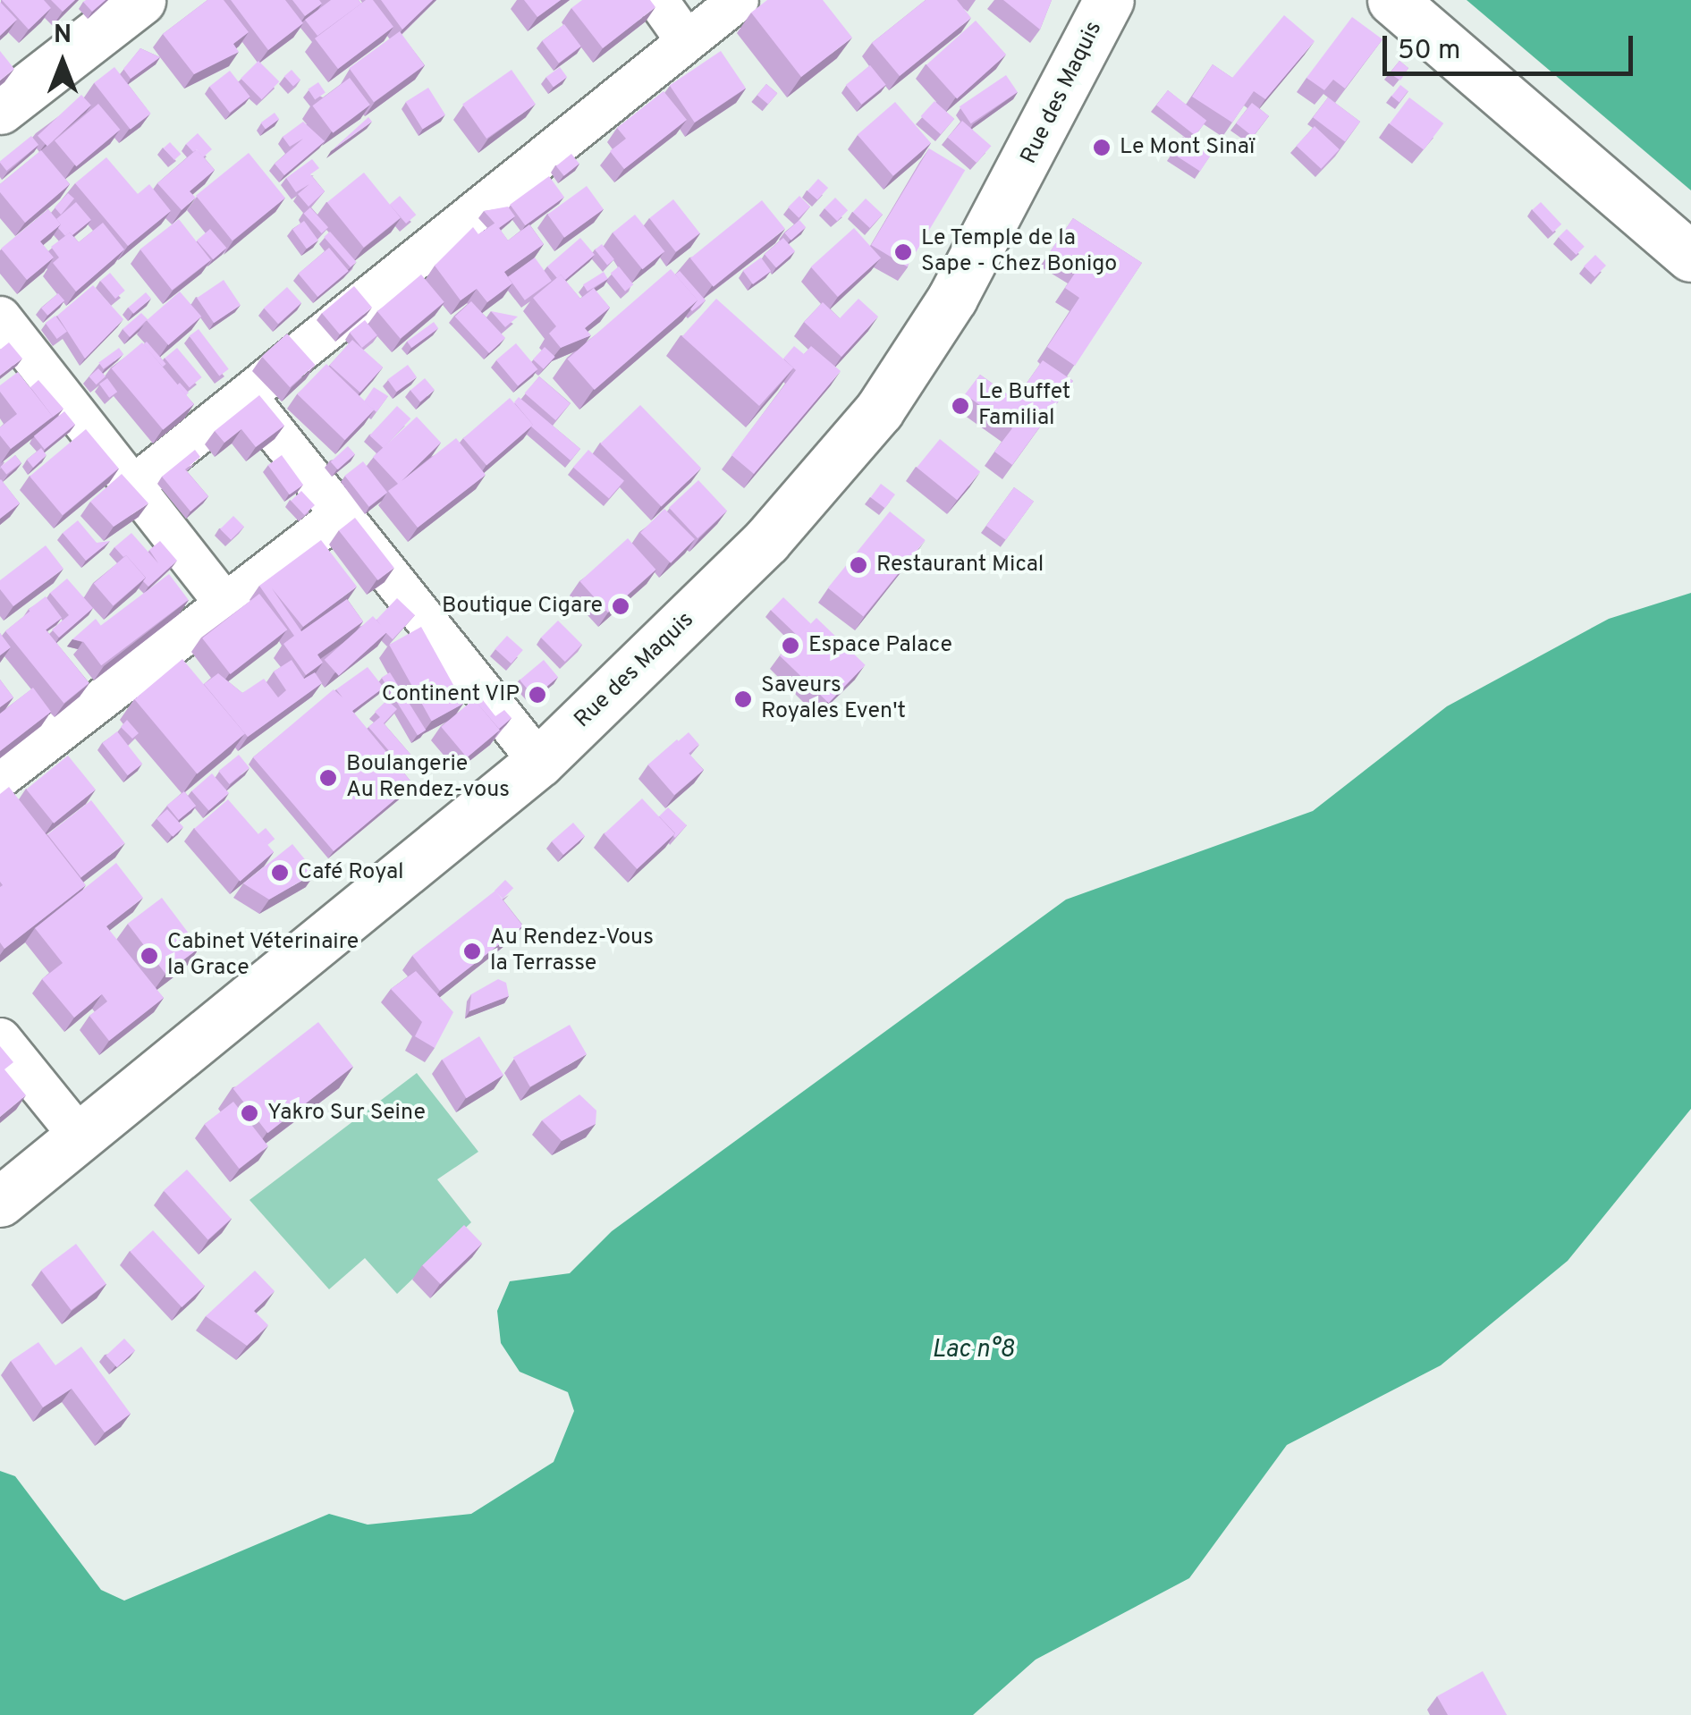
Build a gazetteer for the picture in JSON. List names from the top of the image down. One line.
{"streets":{"street":["Rue des Maquis"]},"water":["Lac n°8"],"places":["Le Mont Sinaï","Le Temple de la Sape - Chez Bonigo","Le Buffet Familial","Restaurant Mical","Boutique Cigare","Espace Palace","Continent VIP","Saveurs Royales Even't","Boulangerie Au Rendez-vous","Café Royal","Au Rendez-Vous la Terrasse","Cabinet Véterinaire la Grace","Yakro Sur Seine"],"scale_bar":"50 m","north":"top"}
